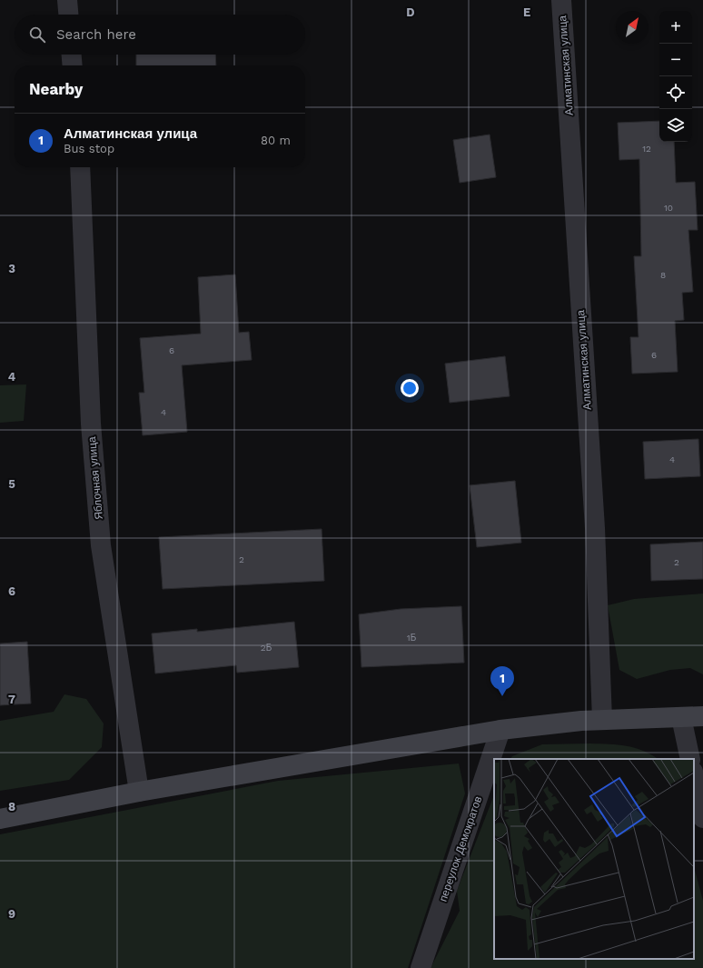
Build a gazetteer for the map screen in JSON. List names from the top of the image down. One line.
{"streets":{"street":["Алматинская улица","Яблочная улица","переулок Демократов"]},"house_numbers":["12","10","8","6","6","4","4","2","2","1Б","2Б"],"north":"top right","page":{"map_buttons":["+","−"],"search":"Search here","heading":"Nearby","list":[{"mark":"1","name":"Алматинская улица","note":"Bus stop","value":"80 m"}],"pins":"1"},"grid":{"columns":["D","E"],"rows":["3","4","5","6","7","8","9"]}}
